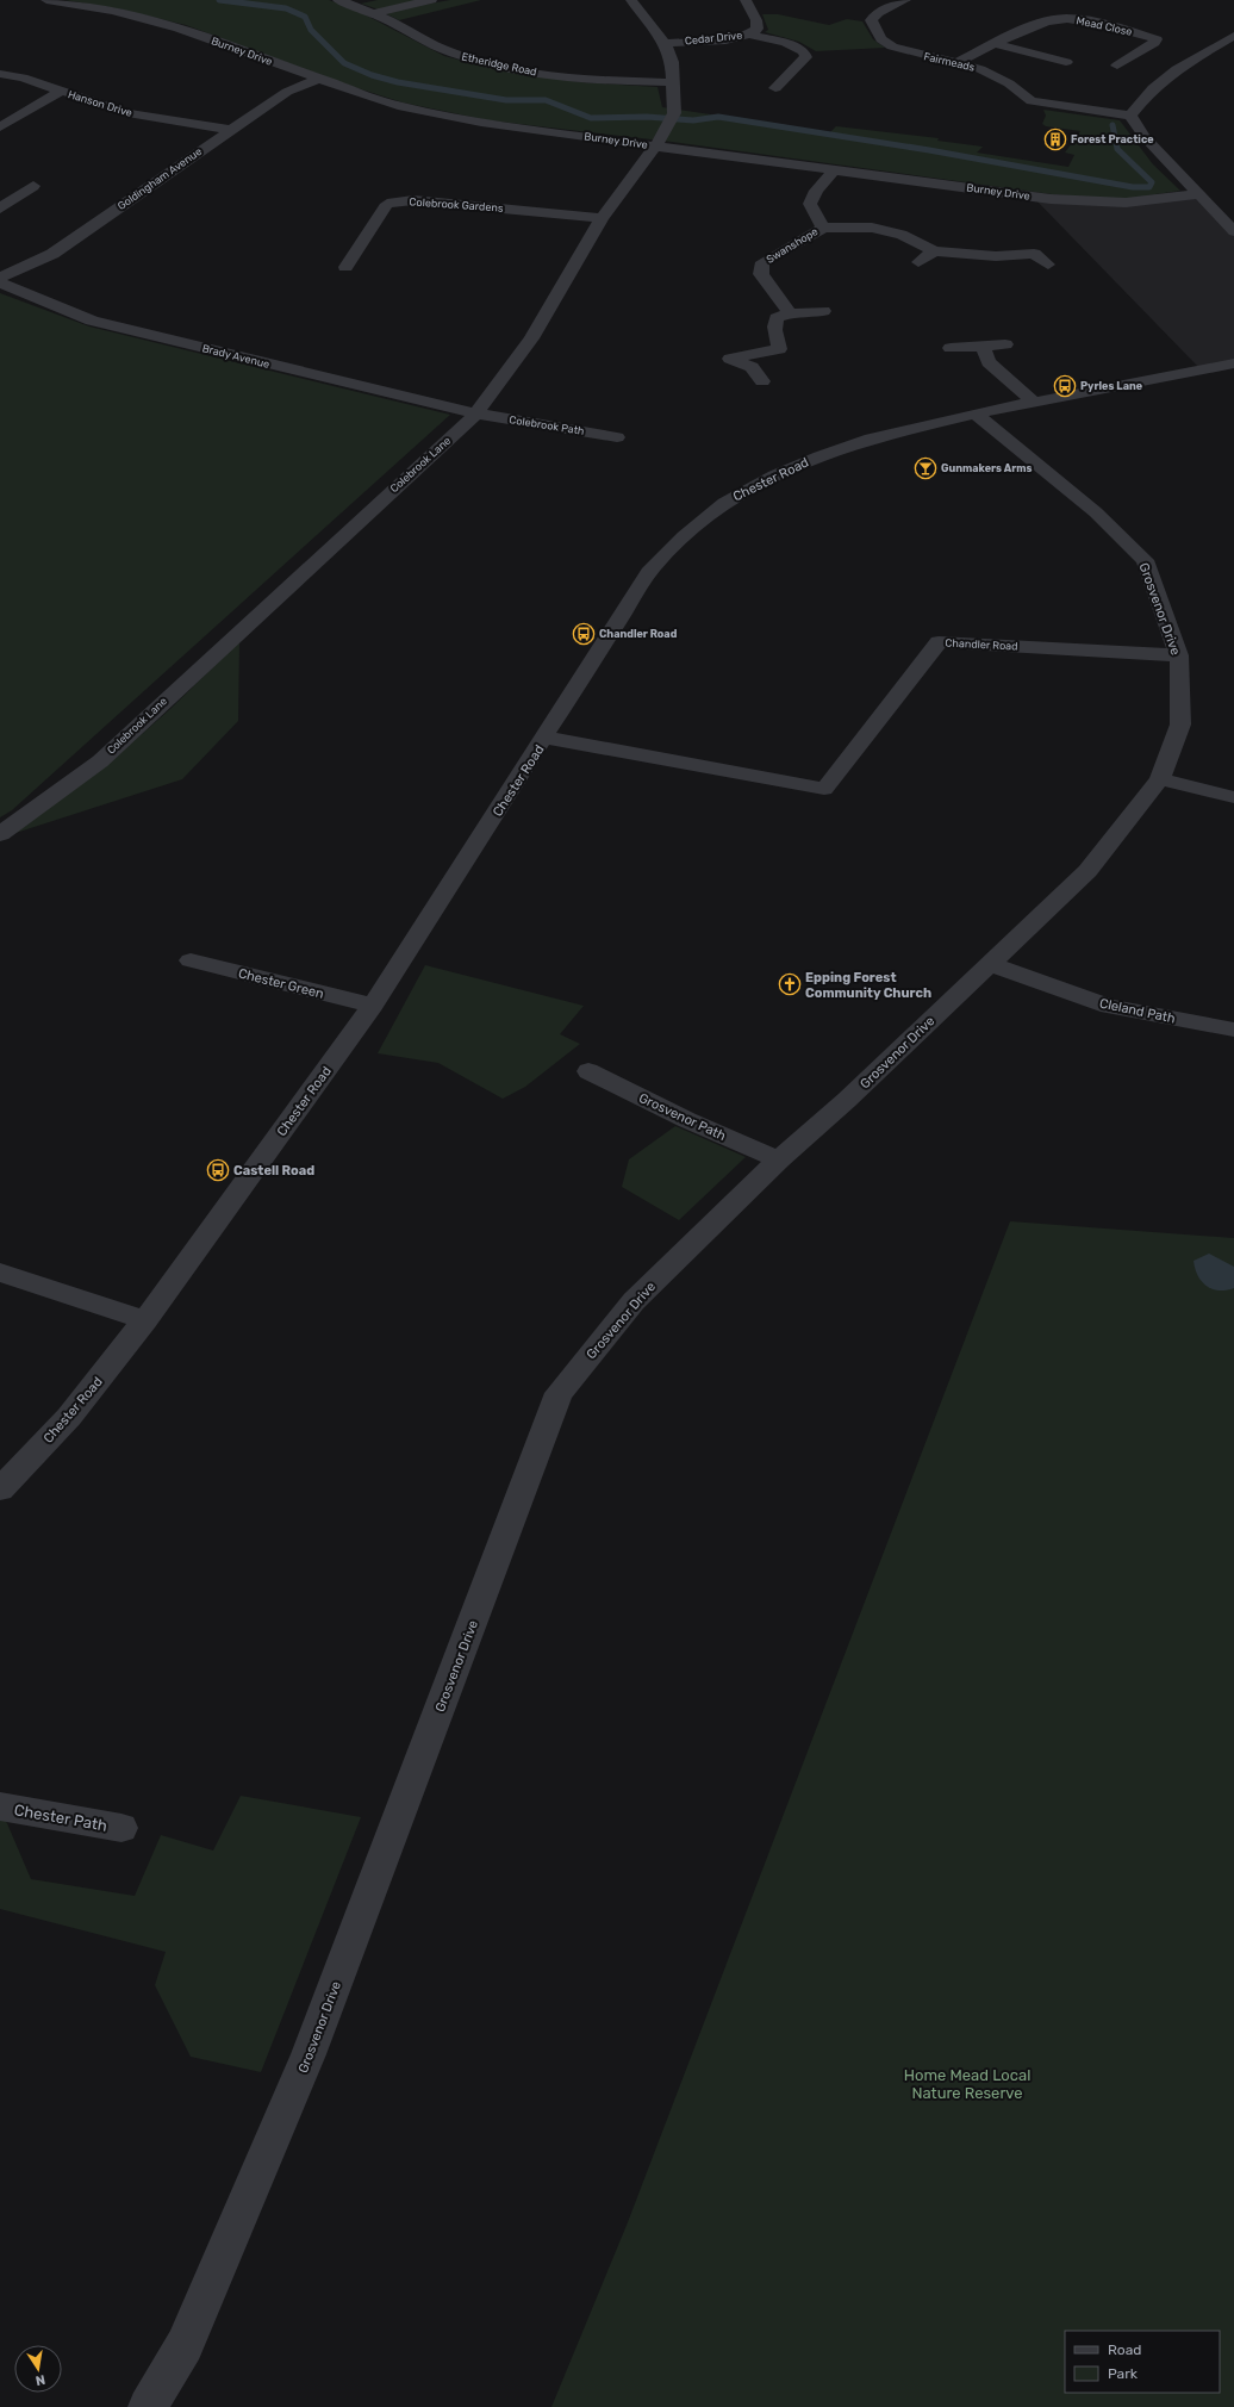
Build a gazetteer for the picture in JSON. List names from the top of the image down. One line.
{"streets":{"street":["Mead Close","Cedar Drive","Burney Drive","Fairmeads","Etheridge Road","Hanson Drive","Goldingham Avenue","Colebrook Gardens","Swanshope","Brady Avenue","Colebrook Path","Colebrook Lane","Chester Road","Grosvenor Drive","Chandler Road","Chester Green","Cleland Path","Grosvenor Path","Chester Path"]},"crossings":[["Mead Close","Fairmeads"],["Cedar Drive","Colebrook Lane"],["Burney Drive","Goldingham Avenue"],["Burney Drive","Swanshope"],["Burney Drive","Colebrook Lane"],["Etheridge Road","Colebrook Lane"],["Hanson Drive","Goldingham Avenue"],["Colebrook Gardens","Colebrook Lane"],["Brady Avenue","Colebrook Path"],["Brady Avenue","Colebrook Lane"],["Colebrook Path","Colebrook Lane"],["Chester Road","Grosvenor Drive"],["Chester Road","Chandler Road"],["Chester Road","Chester Green"],["Grosvenor Drive","Chandler Road"],["Grosvenor Drive","Cleland Path"],["Grosvenor Drive","Grosvenor Path"]],"parks":["Home Mead Local Nature Reserve"],"places":{"building":["Forest Practice"],"bus stop":["Pyrles Lane","Chandler Road","Castell Road"],"bar":["Gunmakers Arms"],"church":["Epping Forest Community Church"]},"legend":["Road","Park"],"north":"bottom"}
